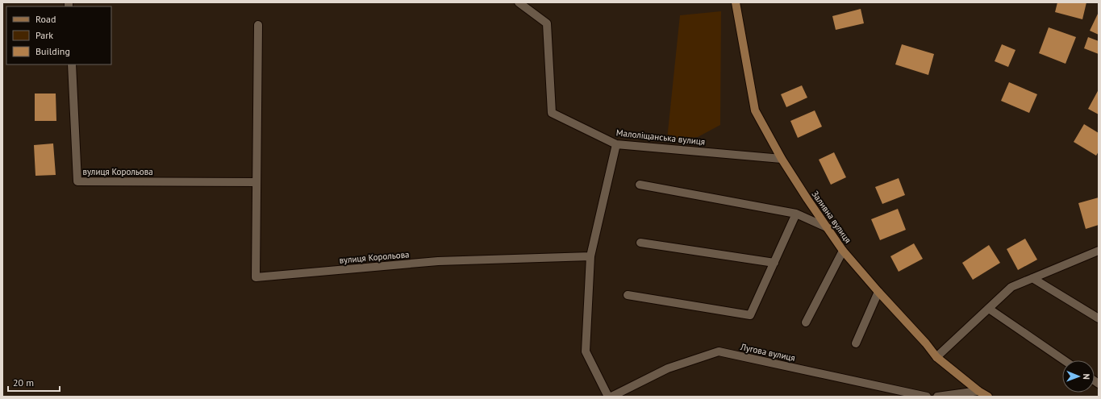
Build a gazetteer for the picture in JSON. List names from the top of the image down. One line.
{"streets":{"street":["Малоліщанська вулиця","вулиця Корольова","Заливна вулиця","Лугова вулиця"]},"crossings":[["Малоліщанська вулиця","Заливна вулиця"]],"legend":["Road","Park","Building"],"scale_bar":"20 m","north":"right"}
